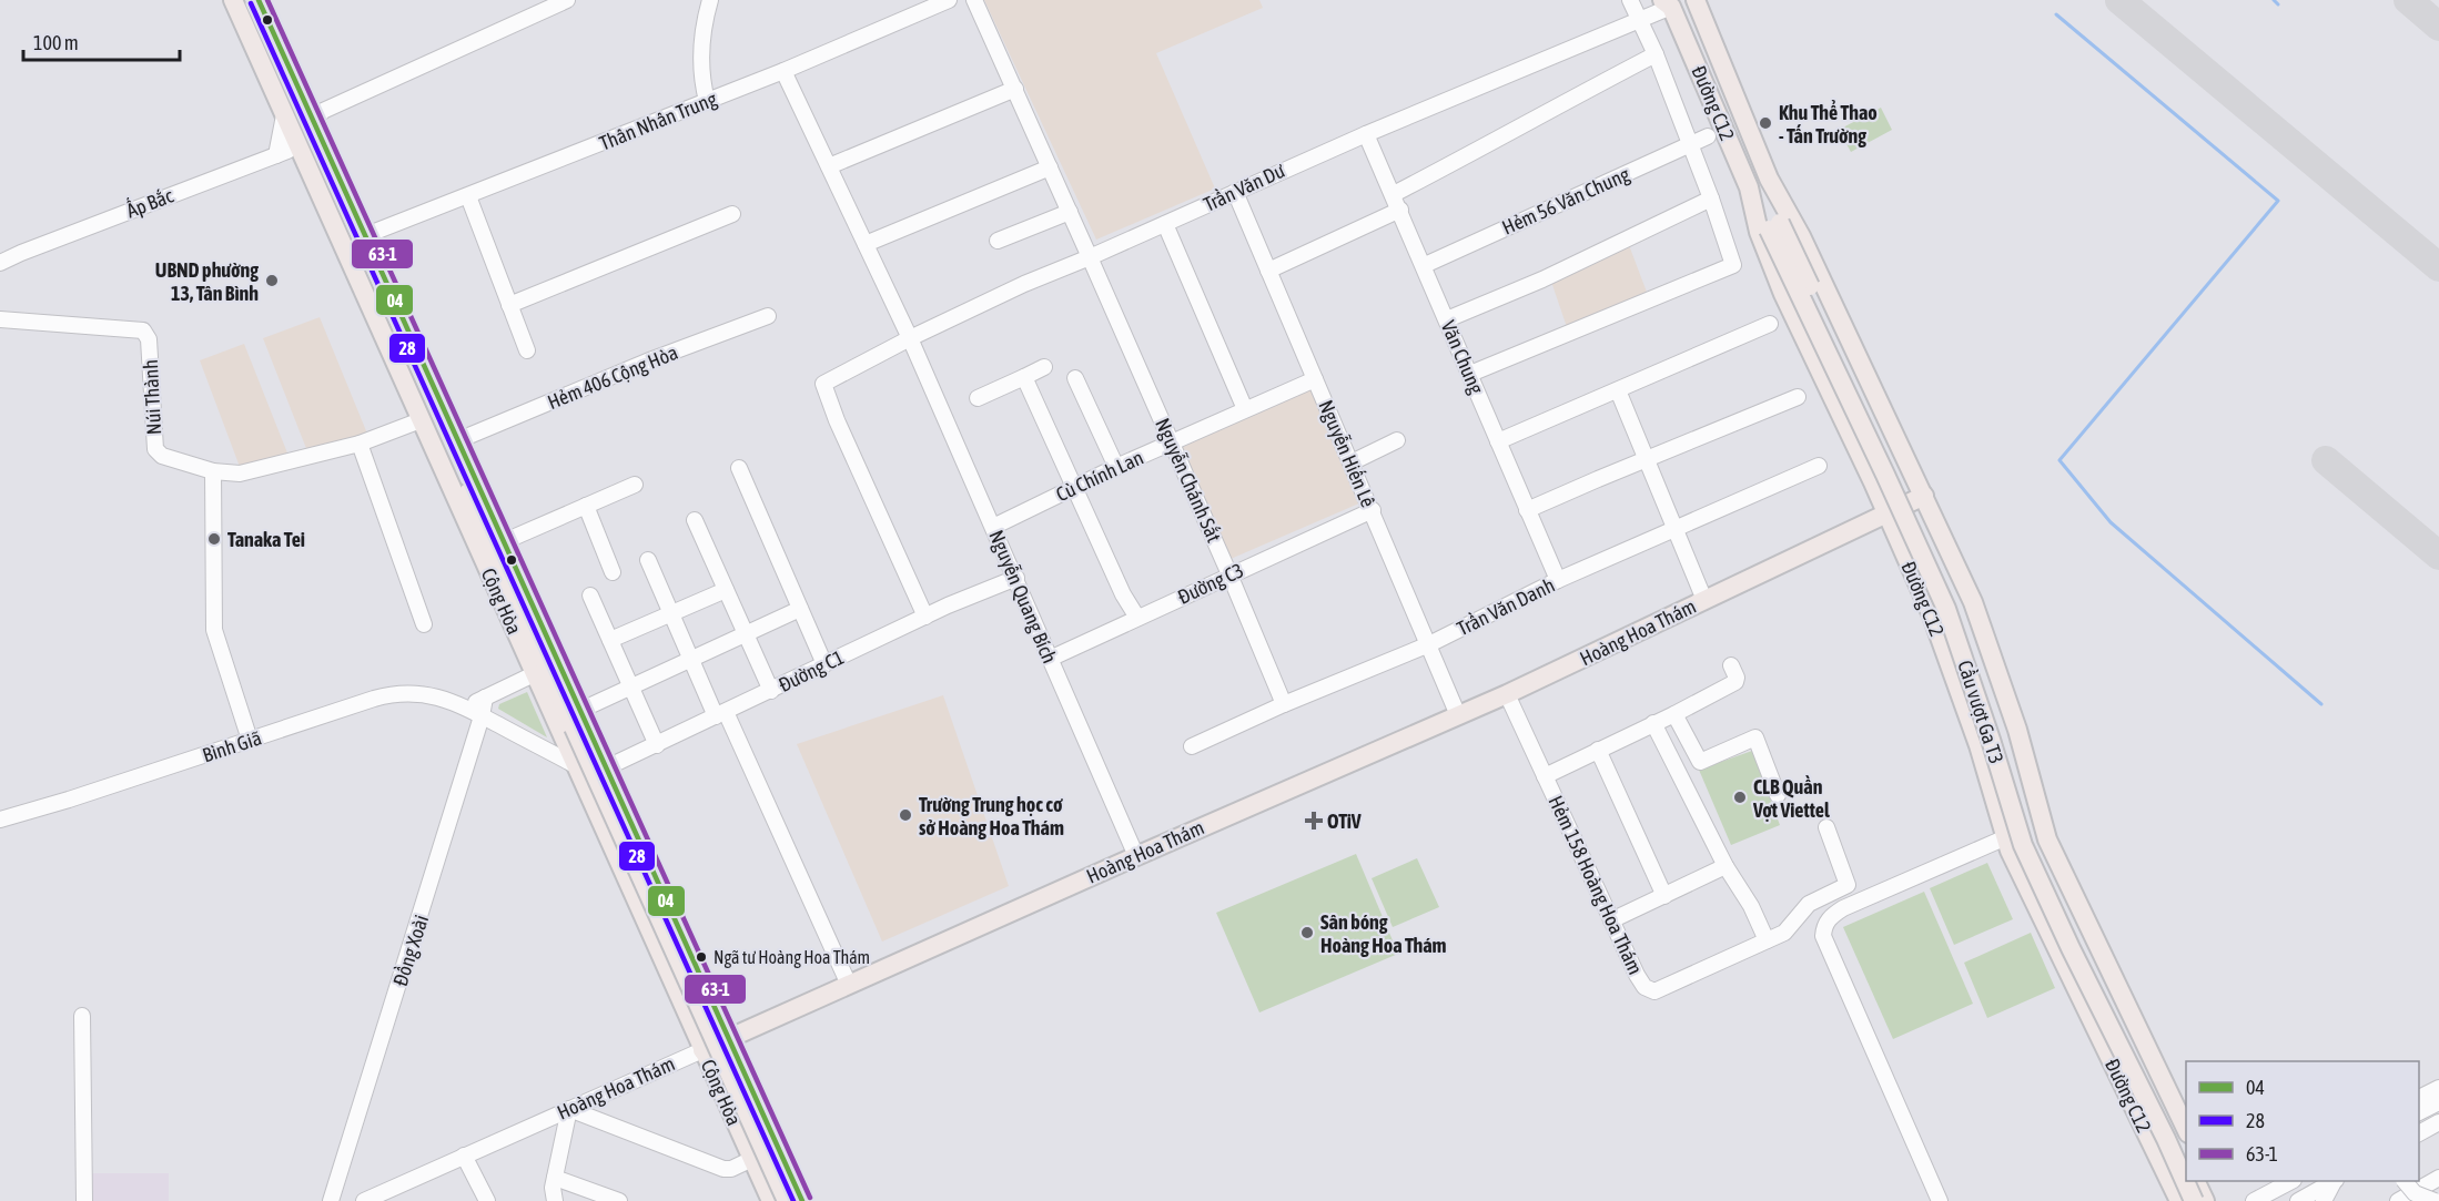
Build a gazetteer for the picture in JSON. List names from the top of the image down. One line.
{"streets":{"main road":["Đường C12","Cộng Hòa","Hoàng Hoa Thám","Cầu vượt Ga T3"],"street":["Thân Nhân Trung","Trần Văn Dư","Hẻm 56 Văn Chung","Ấp Bắc","Văn Chung","Hẻm 406 Cộng Hòa","Núi Thành","Nguyễn Hiến Lê","Cù Chính Lan","Nguyễn Chánh Sắt","Đường C3","Nguyễn Quang Bích","Trần Văn Danh","Đường C1","Bình Giã","Hẻm 158 Hoàng Hoa Thám","Đồng Xoài"]},"crossings":[["Đường C12","Trần Văn Dư"],["Đường C12","Hoàng Hoa Thám"],["Đường C12","Cầu vượt Ga T3"],["Thân Nhân Trung","Nguyễn Quang Bích"],["Thân Nhân Trung","Cộng Hòa"],["Trần Văn Dư","Văn Chung"],["Trần Văn Dư","Nguyễn Hiến Lê"],["Trần Văn Dư","Nguyễn Chánh Sắt"],["Trần Văn Dư","Nguyễn Quang Bích"],["Trần Văn Dư","Đường C1"],["Hẻm 56 Văn Chung","Văn Chung"],["Ấp Bắc","Cộng Hòa"],["Văn Chung","Trần Văn Danh"],["Hẻm 406 Cộng Hòa","Cộng Hòa"],["Núi Thành","Cộng Hòa"],["Nguyễn Hiến Lê","Cù Chính Lan"],["Nguyễn Hiến Lê","Đường C3"],["Nguyễn Hiến Lê","Trần Văn Danh"],["Nguyễn Hiến Lê","Hoàng Hoa Thám"],["Cù Chính Lan","Nguyễn Chánh Sắt"],["Cù Chính Lan","Nguyễn Quang Bích"],["Nguyễn Chánh Sắt","Đường C3"],["Nguyễn Chánh Sắt","Trần Văn Danh"],["Đường C3","Nguyễn Quang Bích"],["Nguyễn Quang Bích","Hoàng Hoa Thám"],["Nguyễn Quang Bích","Đường C1"],["Cộng Hòa","Hoàng Hoa Thám"],["Cộng Hòa","Đường C1"],["Cộng Hòa","Bình Giã"],["Hoàng Hoa Thám","Hẻm 158 Hoàng Hoa Thám"],["Bình Giã","Đồng Xoài"]],"places":{"other":["Khu Thể Thao - Tấn Trường","UBND phường 13, Tân Bình","Tanaka Tei","CLB Quần Vợt Viettel","Trường Trung học cơ sở Hoàng Hoa Thám","Sân bóng Hoàng Hoa Thám","Ngã tư Hoàng Hoa Thám"],"health":["OTiV"]},"lines":["transit line 04","transit line 63-1","transit line 28"],"legend":["04","28","63-1"],"scale_bar":"100 m"}
